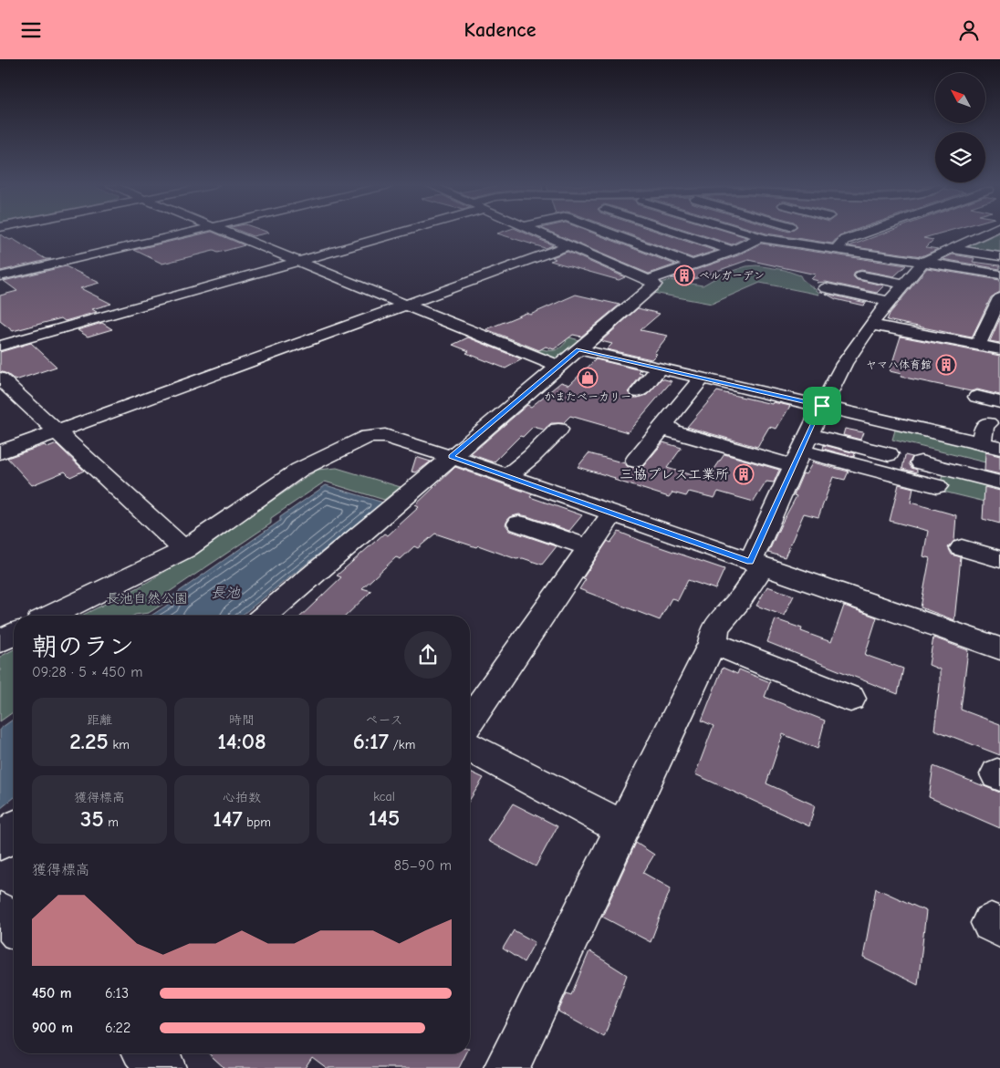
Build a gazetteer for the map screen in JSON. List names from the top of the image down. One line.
{"water":["長池"],"parks":["長池自然公園"],"places":{"building":["ベルガーデン","ヤマハ体育館","三協プレス工業所"],"shop":["かまたベーカリー"]},"north":"top left","page":{"header":"Kadence","heading":["朝のラン","09:28 · 5 × 450 m"],"stats":[["距離","2.25 km"],["時間","14:08"],["ペース","6:17 /km"],["獲得標高","35 m"],["心拍数","147 bpm"],["kcal","145"]],"chart":["獲得標高","85–90 m"],"list":[{"name":"450 m","note":"6:13"},{"name":"900 m","note":"6:22"}]}}
